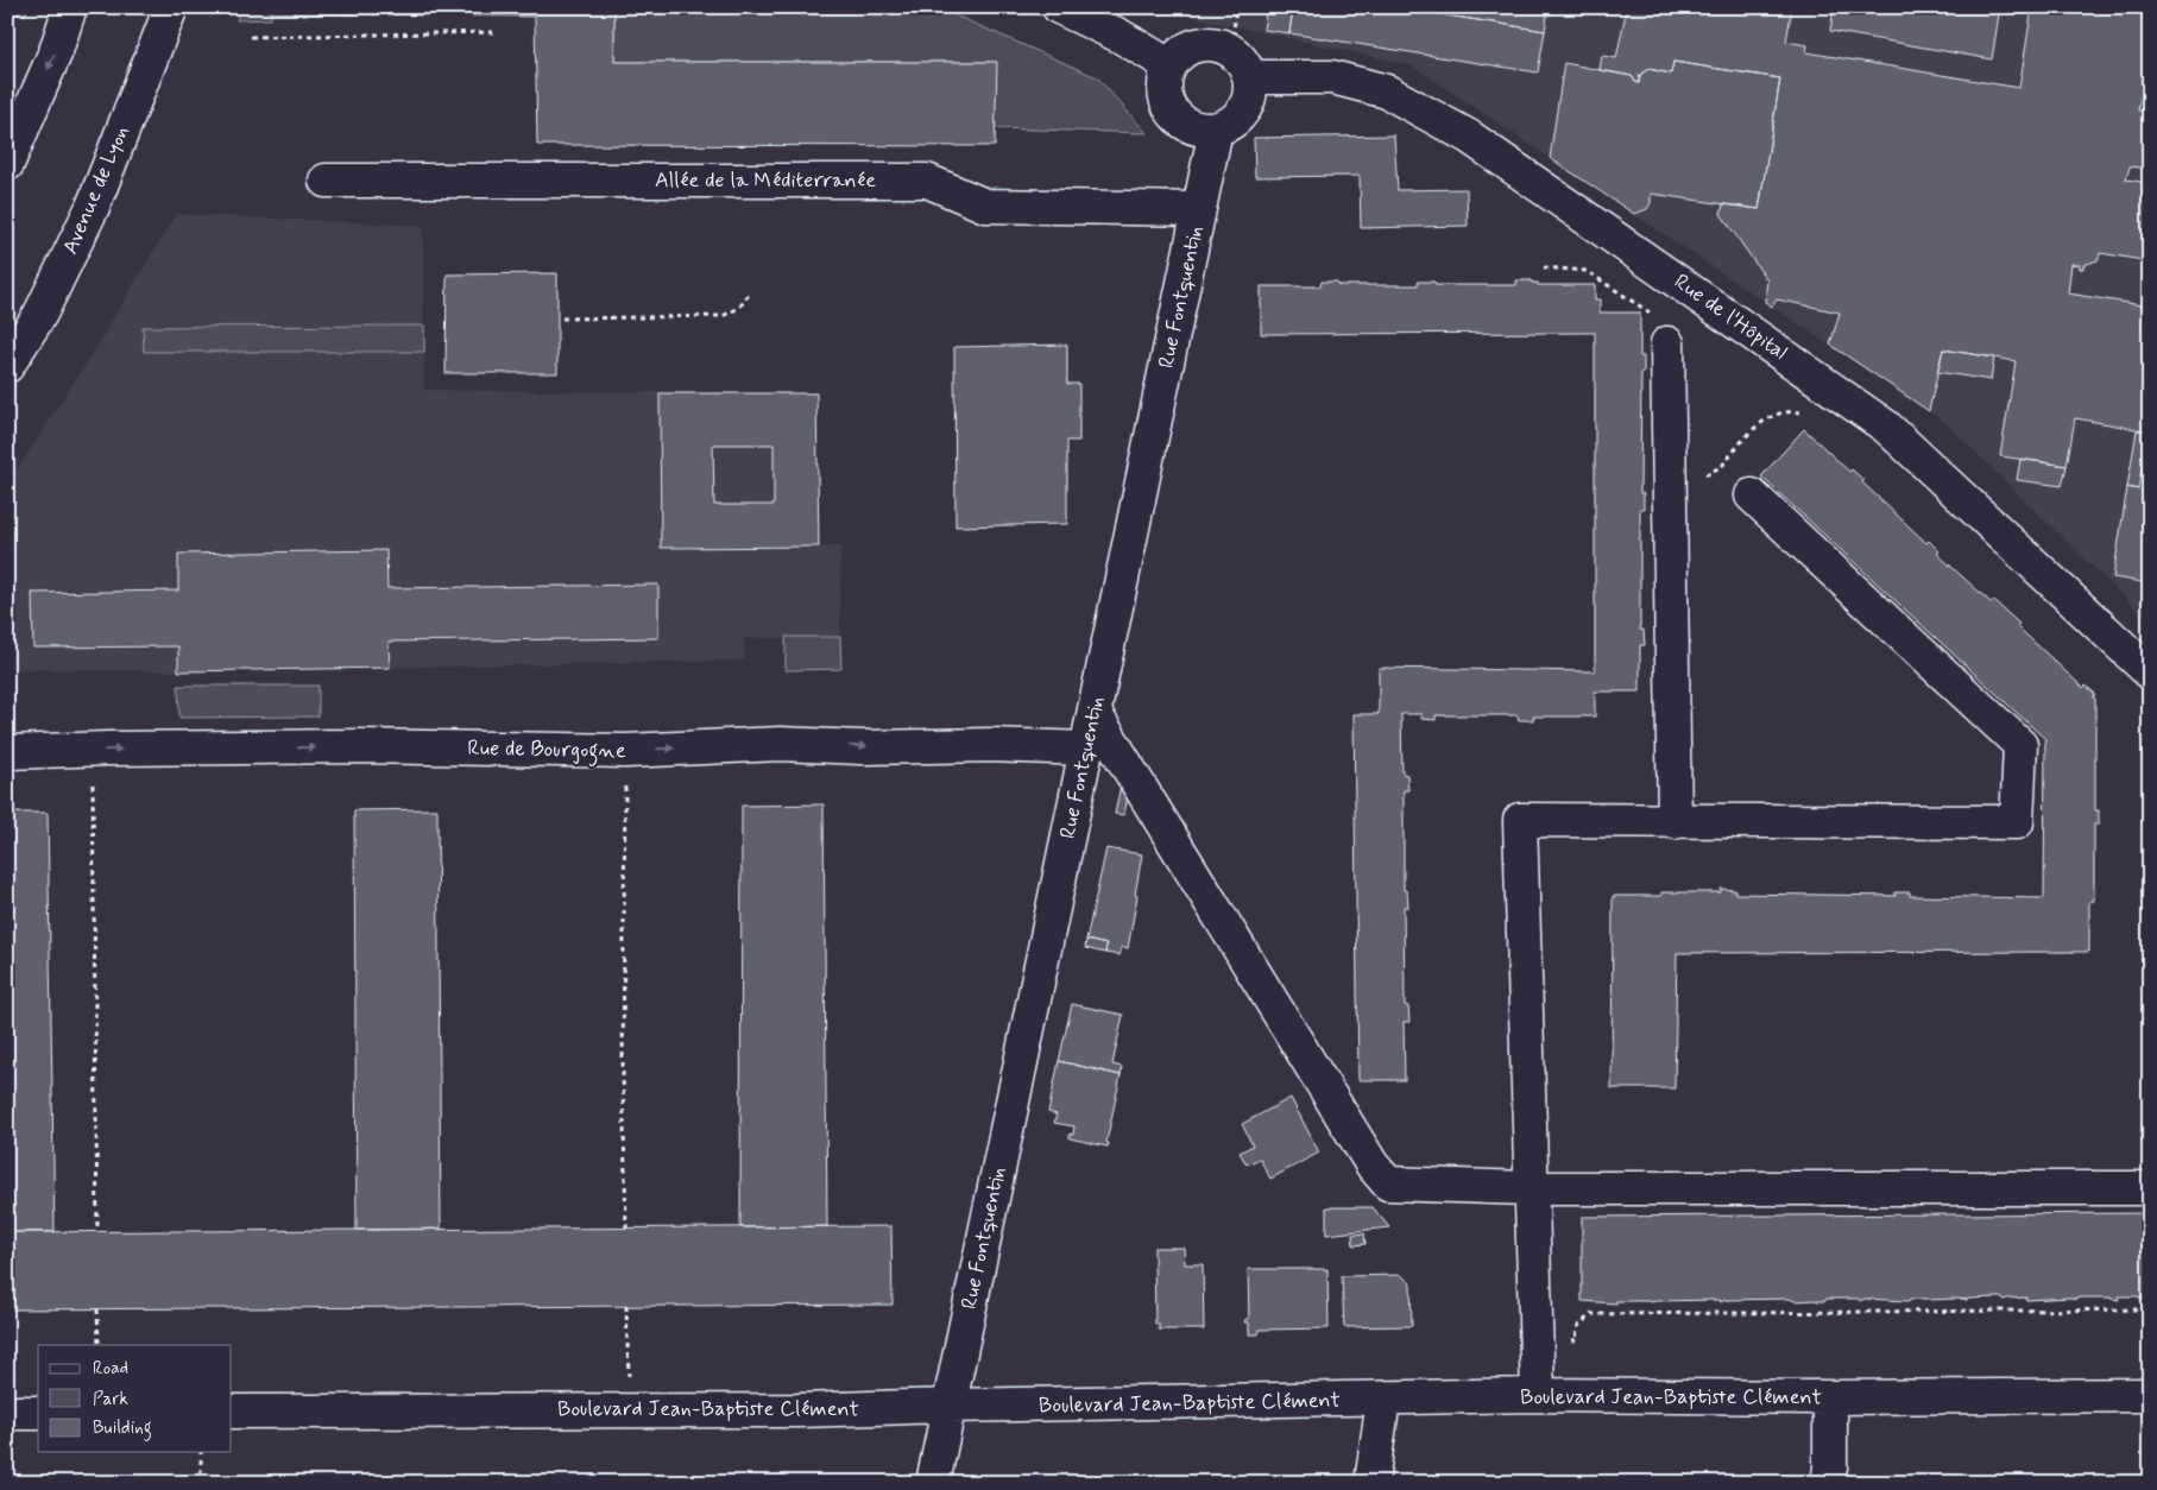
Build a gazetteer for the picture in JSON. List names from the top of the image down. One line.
{"streets":{"street":["Allée de la Méditerranée","Avenue de Lyon","Rue Fontquentin","Rue de l'Hôpital","Rue de Bourgogne","Boulevard Jean-Baptiste Clément"]},"crossings":[["Allée de la Méditerranée","Rue Fontquentin"],["Rue Fontquentin","Rue de l'Hôpital"],["Rue Fontquentin","Rue de Bourgogne"],["Rue Fontquentin","Boulevard Jean-Baptiste Clément"]],"one_way":["Rue de Bourgogne"],"legend":["Road","Park","Building"]}
